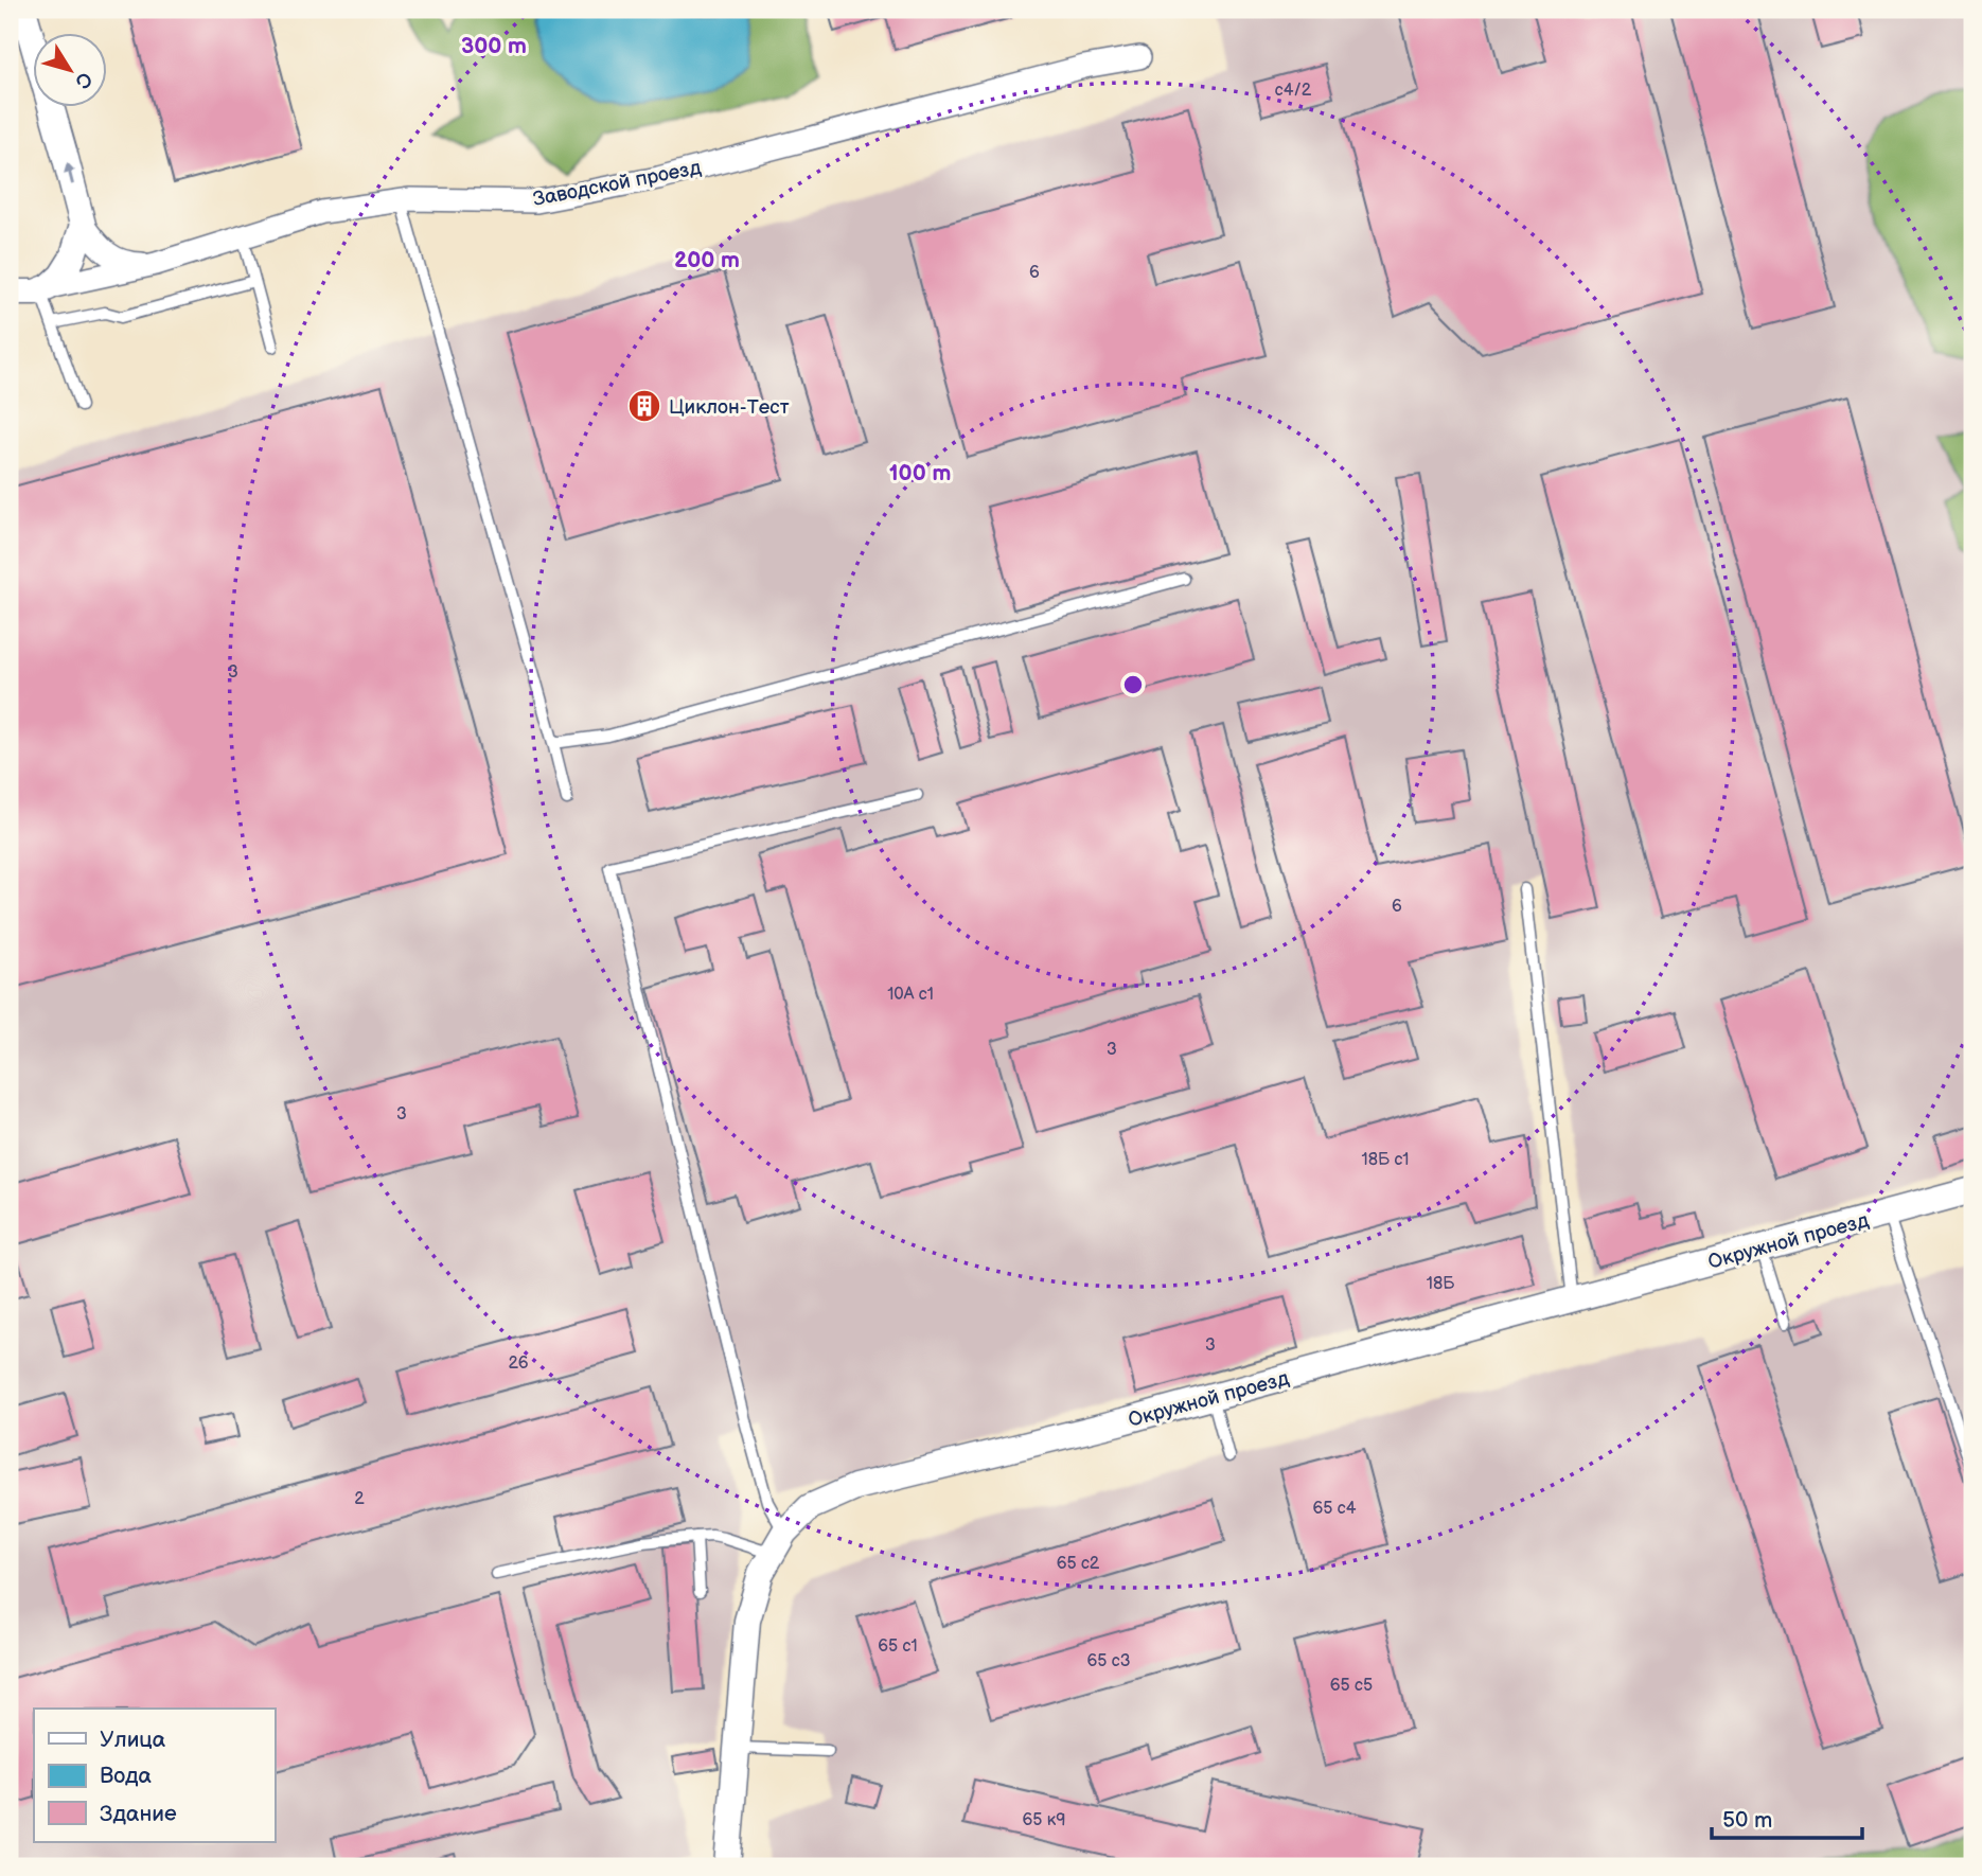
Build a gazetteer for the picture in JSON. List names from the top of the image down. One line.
{"streets":{"street":["Заводской проезд","Окружной проезд"]},"places":{"building":["Циклон-Тест"]},"house_numbers":["с4/2","6","3","6","10А с1","3","3","18Б с1","18Б","3","26","2","65 с4","65 с2","65 с1","65 с3","65 с5","65 к9"],"legend":["Улица","Вода","Здание"],"scale_bar":"50 m","north":"bottom right","rings":["300 m","200 m","100 m"]}
